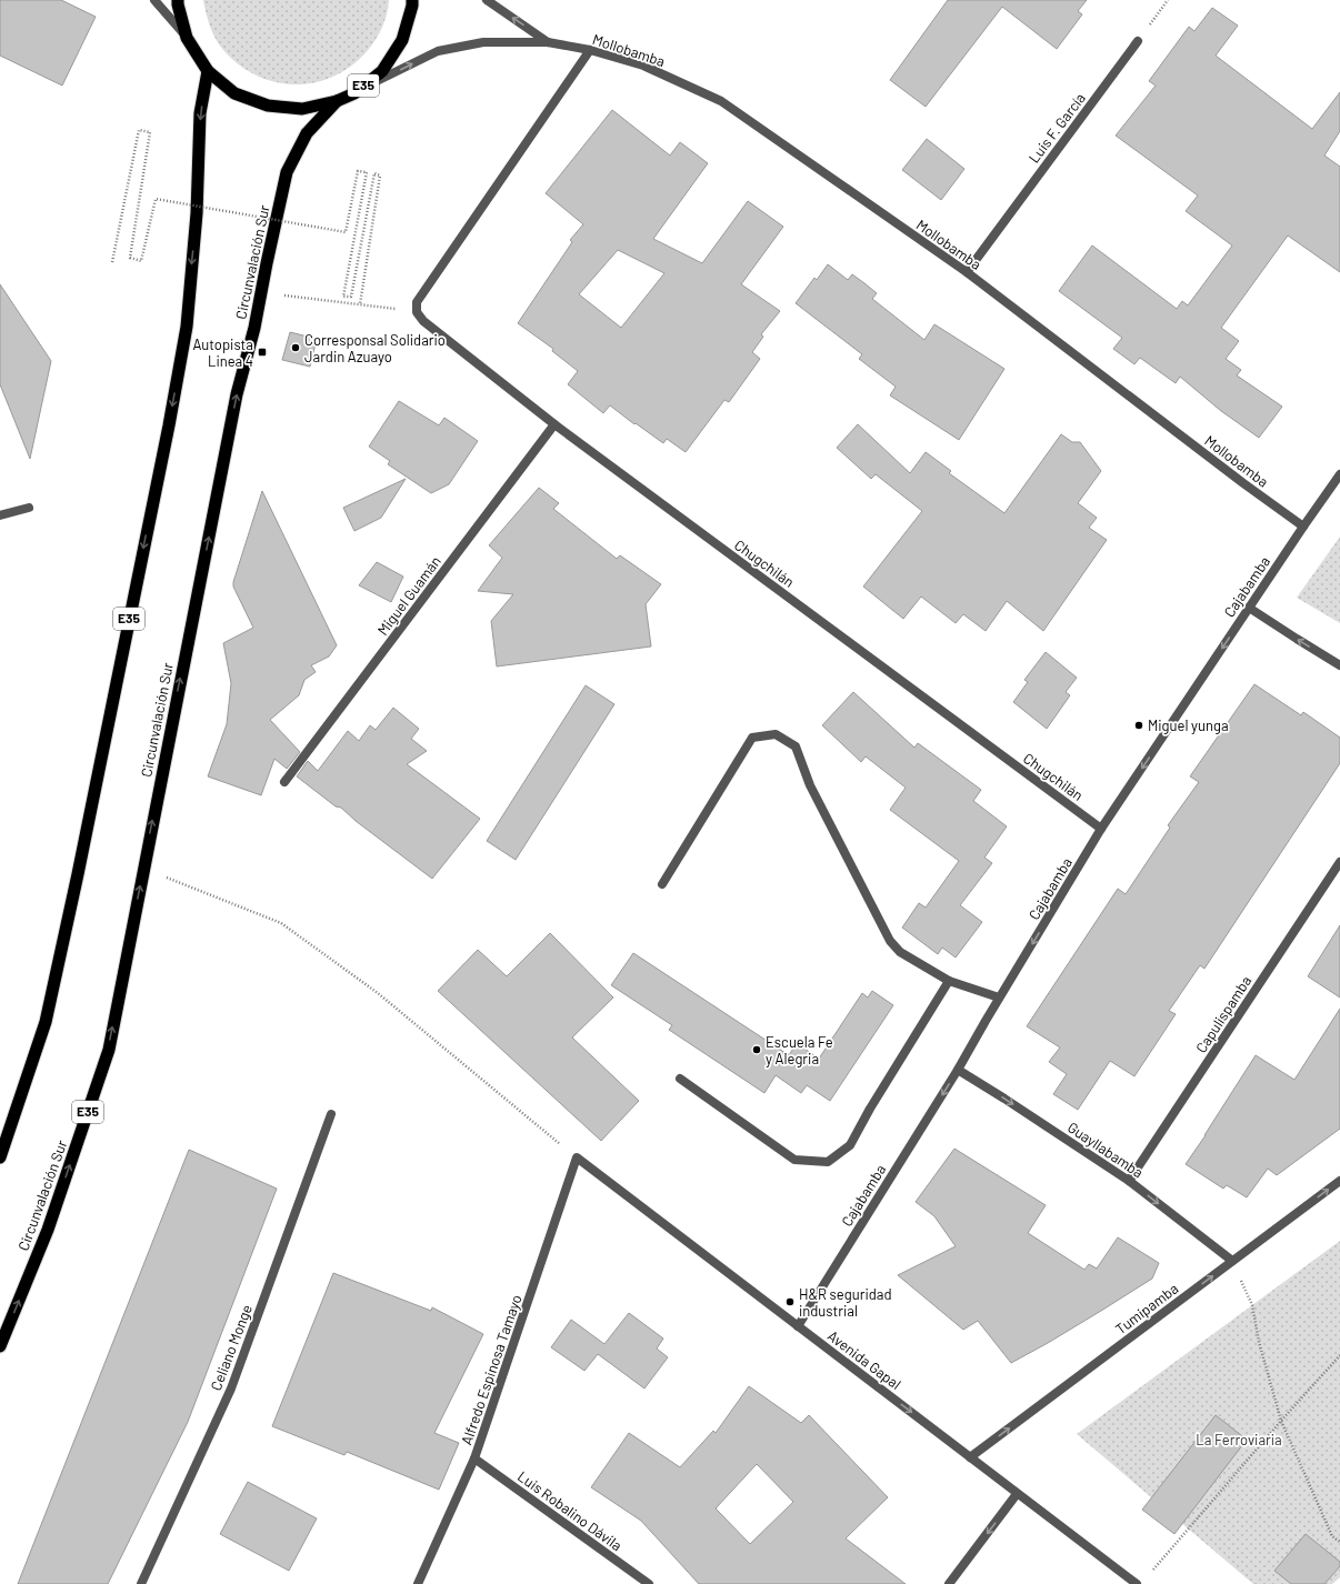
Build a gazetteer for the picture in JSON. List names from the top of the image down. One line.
{"streets":{"highway":["E35","Circunvalación Sur"],"street":["Mollobamba","Luis F. García","Chugchilán","Cajabamba","Miguel Guamán","Capulispamba","Guayllabamba","Tumipamba","Celiano Monge","Avenida Gapal","Alfredo Espinosa Tamayo","Luis Robalino Dávila"]},"crossings":[["Mollobamba","E35"],["Mollobamba","Luis F. García"],["Mollobamba","Cajabamba"],["E35","Circunvalación Sur"],["Chugchilán","Cajabamba"],["Chugchilán","Miguel Guamán"],["Cajabamba","Guayllabamba"],["Cajabamba","Avenida Gapal"],["Capulispamba","Guayllabamba"],["Guayllabamba","Tumipamba"],["Tumipamba","Avenida Gapal"],["Avenida Gapal","Alfredo Espinosa Tamayo"],["Alfredo Espinosa Tamayo","Luis Robalino Dávila"]],"one_way":["Cajabamba","Guayllabamba","Tumipamba"],"parks":["La Ferroviaria"],"places":{"other":["Corresponsal Solidario Jardin Azuayo","Miguel yunga","Escuela Fe y Alegria","H&R seguridad industrial"],"transit":["Autopista Linea 4"]}}
